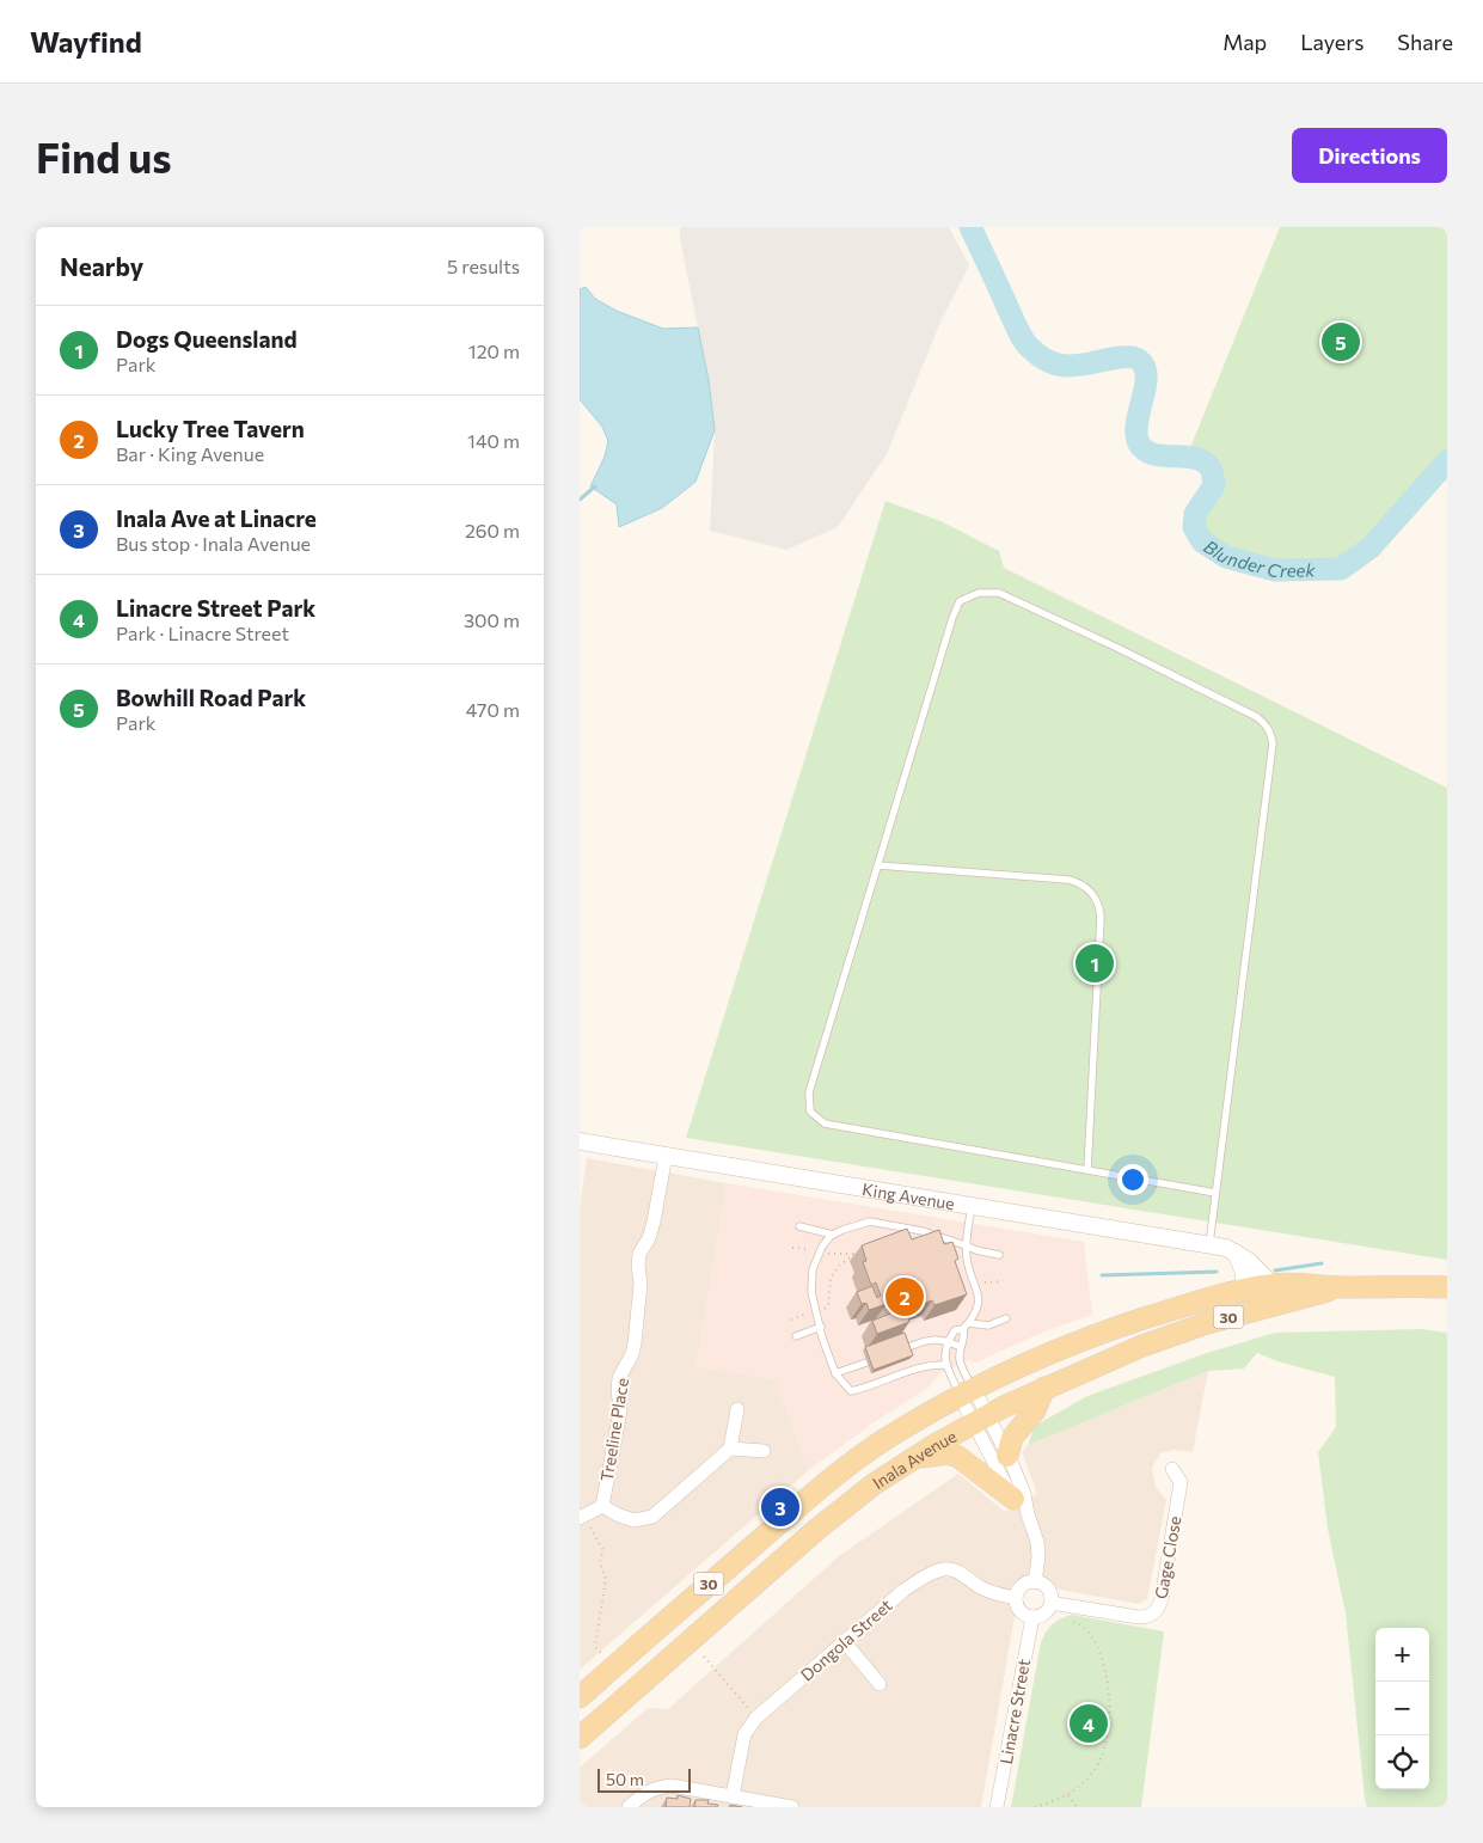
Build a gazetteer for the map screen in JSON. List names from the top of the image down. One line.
{"streets":{"main road":["30","Inala Avenue"],"street":["King Avenue","Treeline Place","Gage Close","Dongola Street","Linacre Street"]},"crossings":[["King Avenue","30"],["King Avenue","Treeline Place"],["King Avenue","Inala Avenue"],["30","Inala Avenue"],["Gage Close","Dongola Street"],["Gage Close","Linacre Street"],["Dongola Street","Linacre Street"]],"water":["Blunder Creek"],"scale_bar":"50 m","page":{"header":"Wayfind","nav":["Map","Layers","Share"],"buttons":"Directions","title":"Find us","heading":["Nearby","5 results"],"list":[{"mark":"1","name":"Dogs Queensland","note":"Park","value":"120 m"},{"mark":"2","name":"Lucky Tree Tavern","note":"Bar · King Avenue","value":"140 m"},{"mark":"3","name":"Inala Ave at Linacre","note":"Bus stop · Inala Avenue","value":"260 m"},{"mark":"4","name":"Linacre Street Park","note":"Park · Linacre Street","value":"300 m"},{"mark":"5","name":"Bowhill Road Park","note":"Park","value":"470 m"}],"pins":["5","1","2","3","4"],"map_buttons":["+","−"],"scale":"50 m"}}
